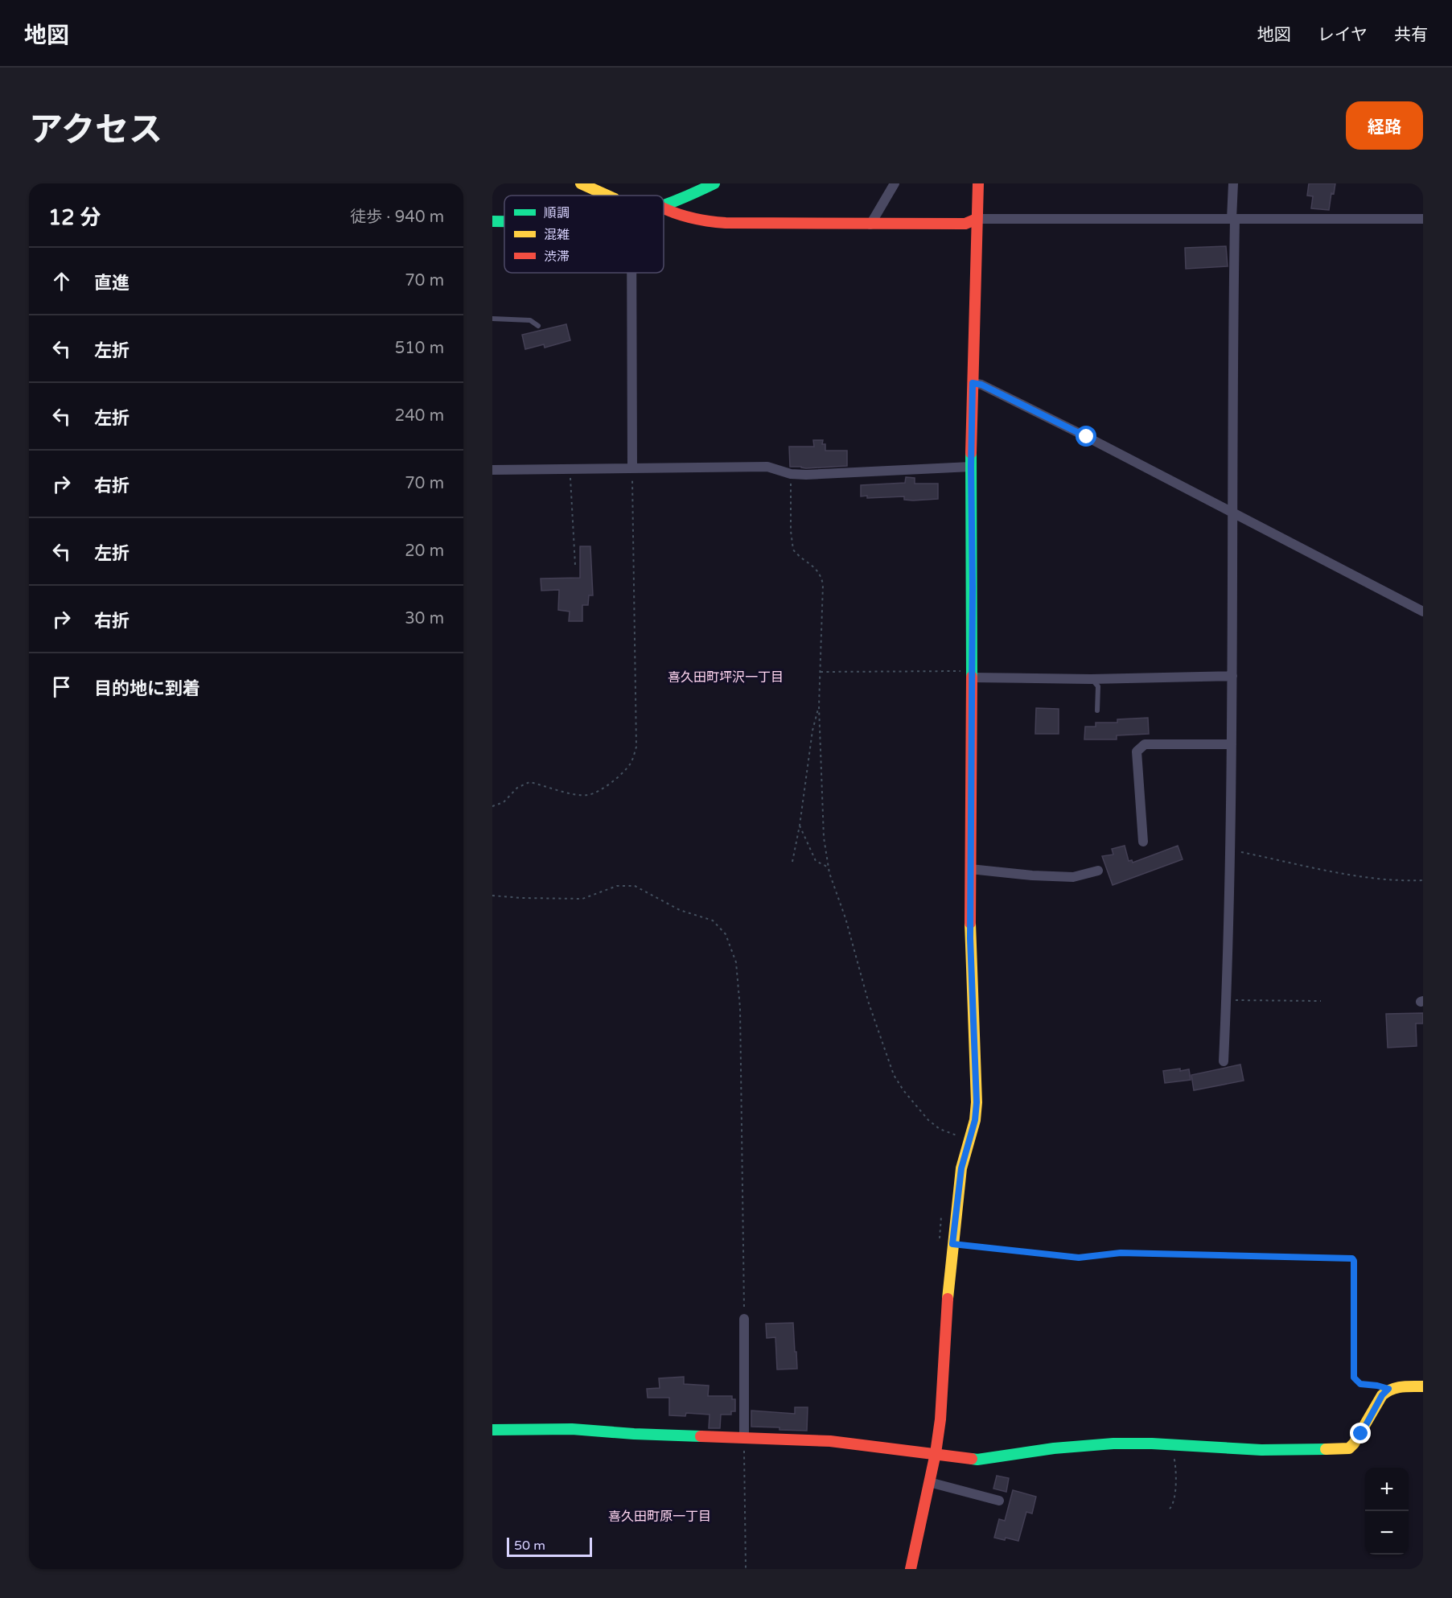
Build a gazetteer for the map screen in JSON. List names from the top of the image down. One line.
{"districts":["喜久田町坪沢一丁目","喜久田町原一丁目"],"legend":["順調","混雑","渋滞"],"scale_bar":"50 m","page":{"header":"地図","nav":["地図","レイヤ","共有"],"title":"アクセス","buttons":"経路","heading":["12 分","徒歩 · 940 m"],"list":[["直進","70 m"],["左折","510 m"],["左折","240 m"],["右折","70 m"],["左折","20 m"],["右折","30 m"],"目的地に到着"],"map_buttons":["+","−"],"scale":"50 m"}}
